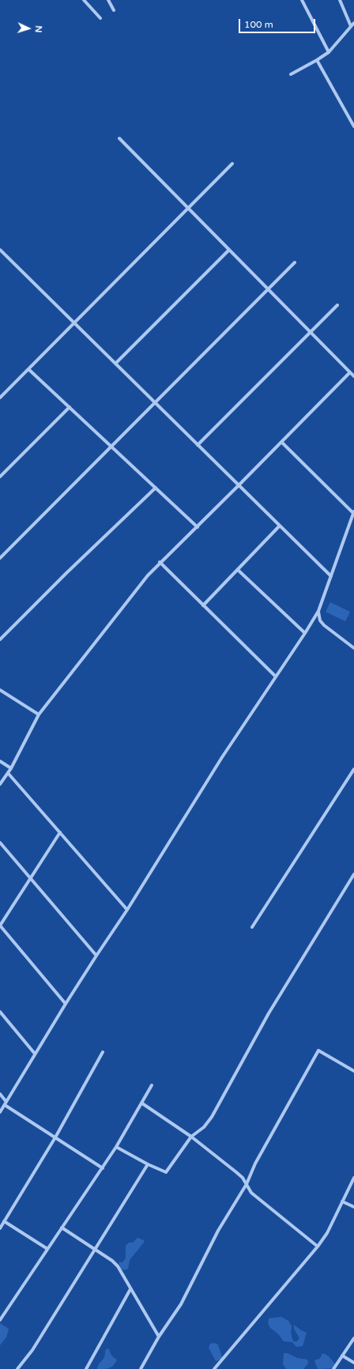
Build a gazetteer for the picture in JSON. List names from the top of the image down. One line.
{"scale_bar":"100 m","north":"right"}
